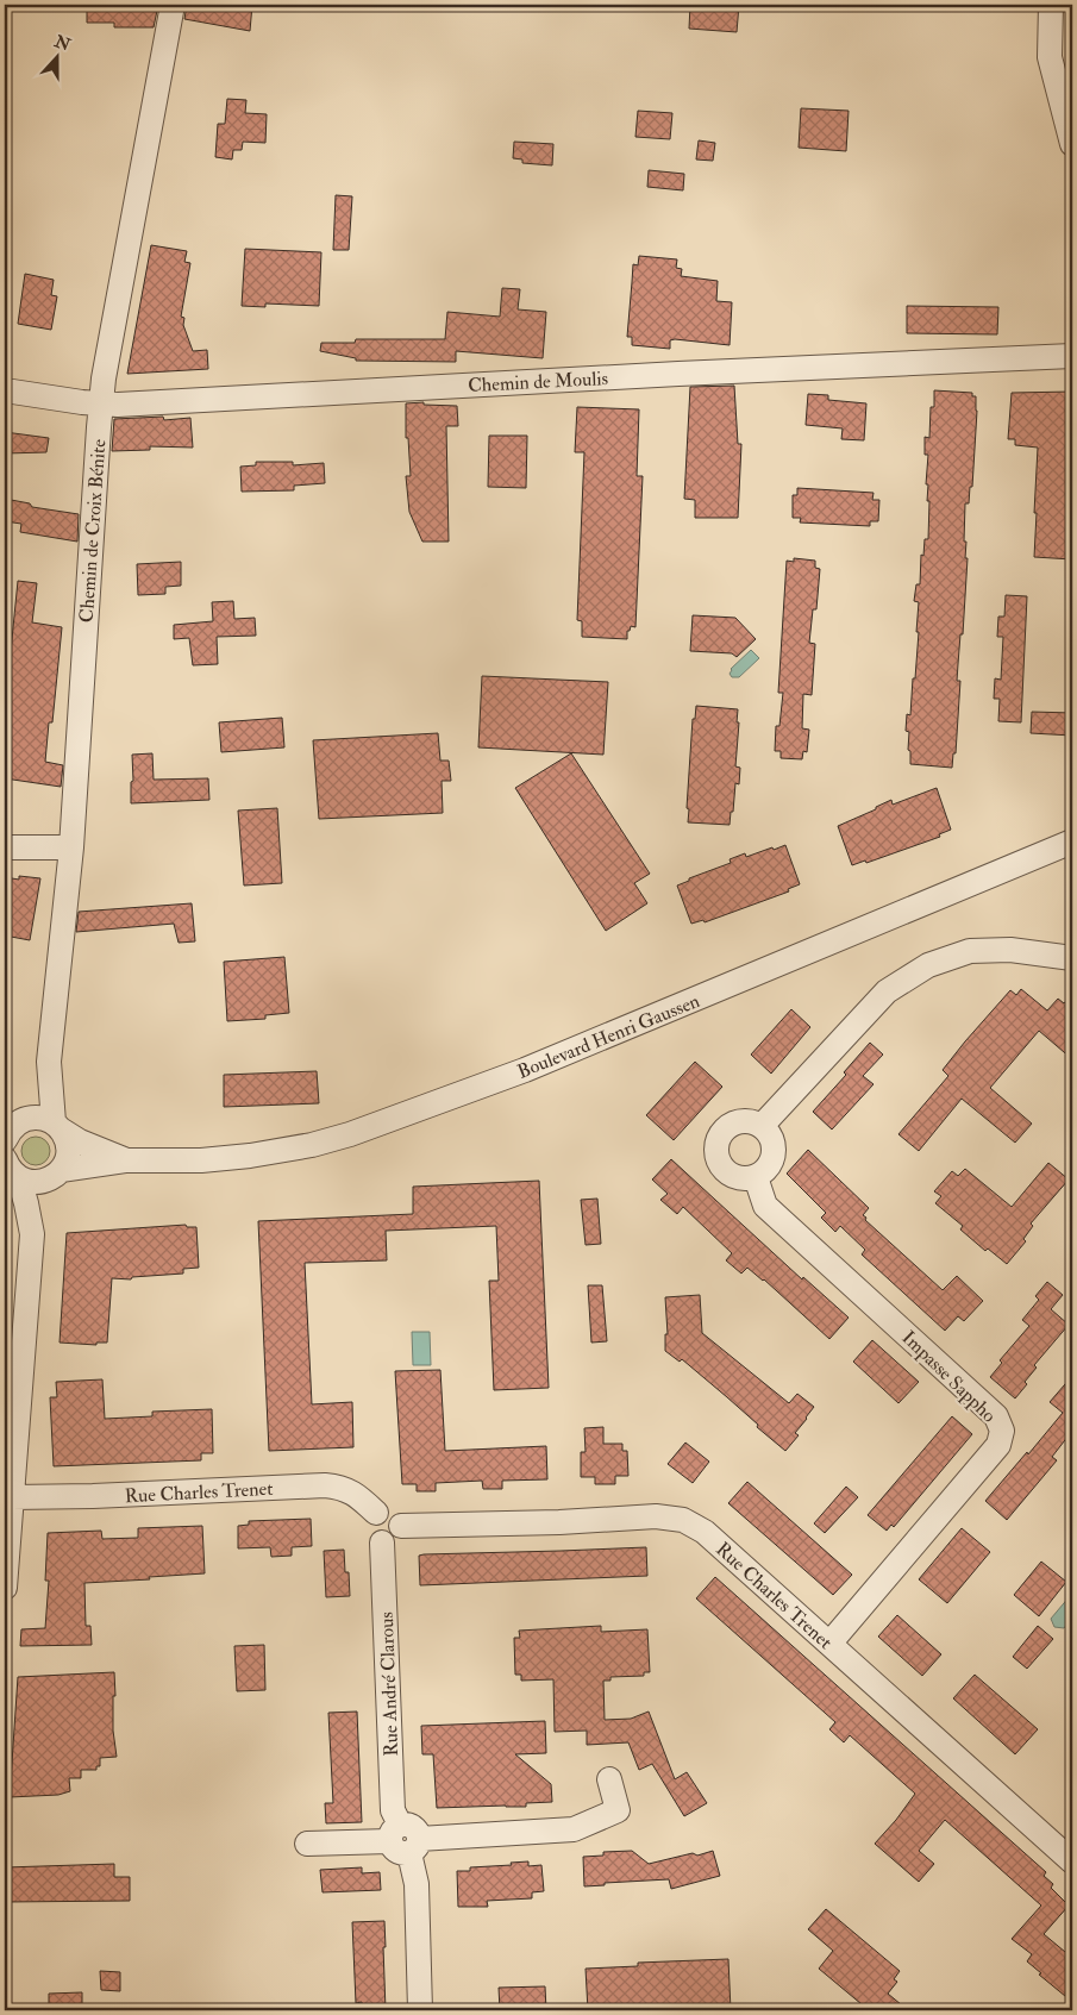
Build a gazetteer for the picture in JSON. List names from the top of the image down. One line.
{"streets":{"street":["Chemin de Moulis","Chemin de Croix Bénite","Boulevard Henri Gaussen","Impasse Sappho","Rue Charles Trenet","Rue André Clarous"]},"crossings":[["Chemin de Moulis","Chemin de Croix Bénite"],["Chemin de Croix Bénite","Boulevard Henri Gaussen"],["Impasse Sappho","Rue Charles Trenet"],["Rue Charles Trenet","Rue André Clarous"]],"north":"top"}
